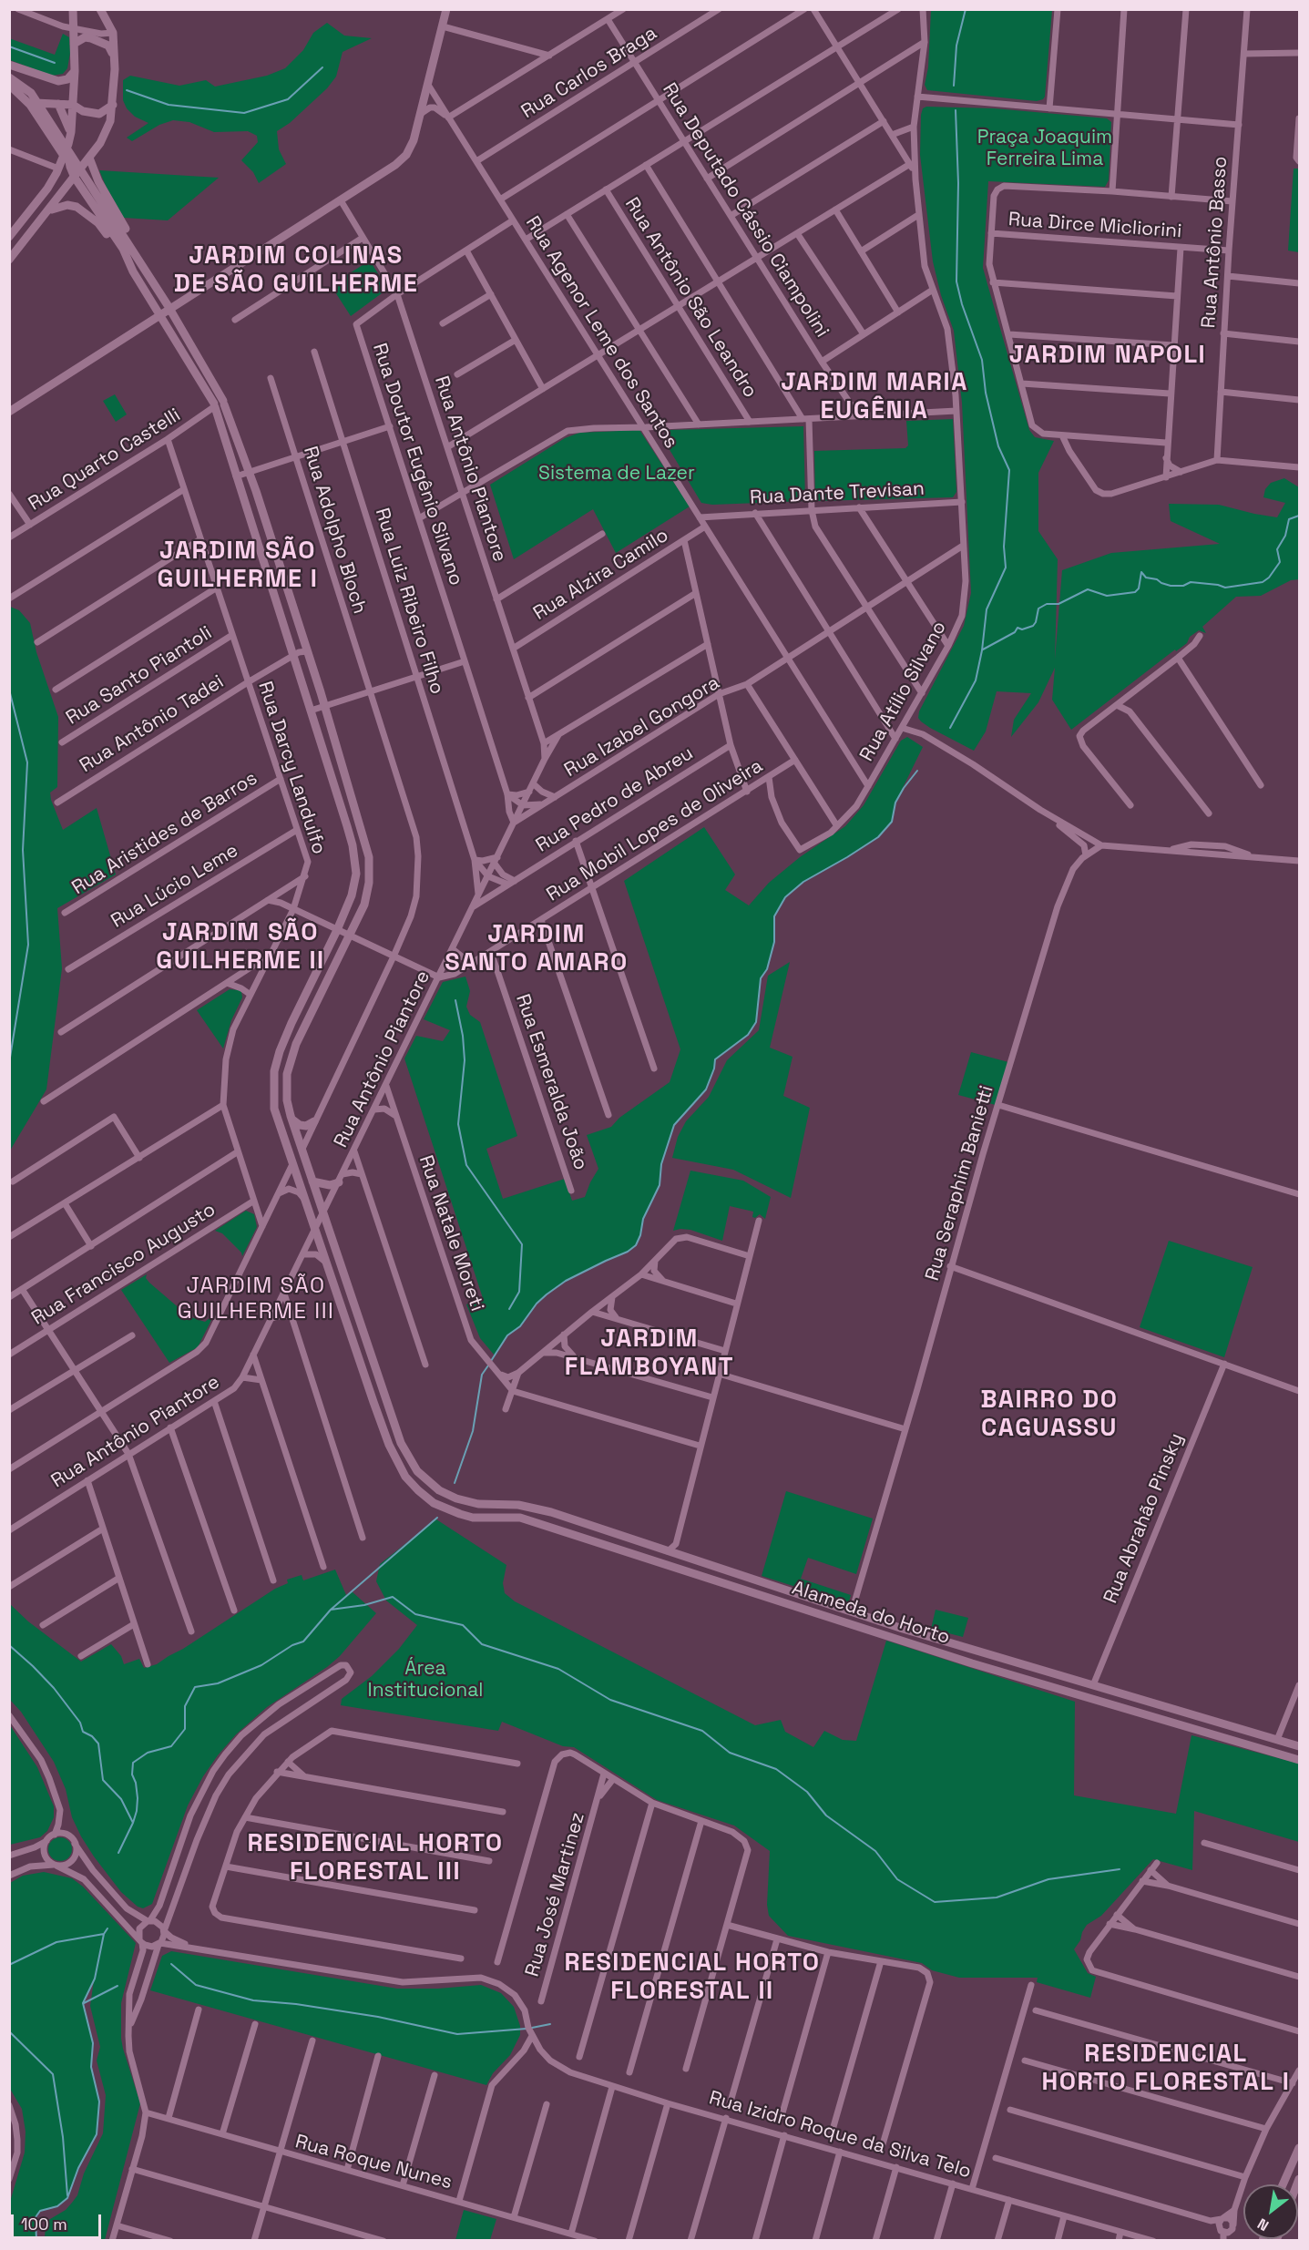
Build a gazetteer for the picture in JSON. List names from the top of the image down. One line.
{"streets":{"main road":["Alameda do Horto"],"street":["Rua Carlos Braga","Rua Deputado Cássio Ciampolini","Rua Dirce Micliorini","Rua Antônio Basso","Rua Antônio São Leandro","Rua Agenor Leme dos Santos","Rua Quarto Castelli","Rua Doutor Eugênio Silvano","Rua Antônio Piantore","Rua Dante Trevisan","Rua Adolpho Bloch","Rua Alzira Camilo","Rua Luiz Ribeiro Filho","Rua Santo Piantoli","Rua Atílio Silvano","Rua Antônio Tadei","Rua Izabel Gongora","Rua Darcy Landulfo","Rua Pedro de Abreu","Rua Mobil Lopes de Oliveira","Rua Aristides de Barros","Rua Lúcio Leme","Rua Esmeralda João","Rua Seraphim Banietti","Rua Natale Moreti","Rua Francisco Augusto","Rua Abrahão Pinsky","Rua José Martinez","Rua Izidro Roque da Silva Telo","Rua Roque Nunes"]},"crossings":[["Rua Carlos Braga","Rua Deputado Cássio Ciampolini"],["Rua Carlos Braga","Rua Agenor Leme dos Santos"],["Rua Dirce Micliorini","Rua Antônio Basso"],["Rua Agenor Leme dos Santos","Rua Doutor Eugênio Silvano"],["Rua Agenor Leme dos Santos","Rua Dante Trevisan"],["Rua Agenor Leme dos Santos","Rua Alzira Camilo"],["Rua Agenor Leme dos Santos","Rua Atílio Silvano"],["Rua Agenor Leme dos Santos","Rua Izabel Gongora"],["Rua Quarto Castelli","Rua Darcy Landulfo"],["Rua Quarto Castelli","Alameda do Horto"],["Rua Doutor Eugênio Silvano","Rua Antônio Piantore"],["Rua Doutor Eugênio Silvano","Rua Izabel Gongora"],["Rua Antônio Piantore","Rua Alzira Camilo"],["Rua Antônio Piantore","Rua Luiz Ribeiro Filho"],["Rua Antônio Piantore","Rua Izabel Gongora"],["Rua Antônio Piantore","Rua Pedro de Abreu"],["Rua Antônio Piantore","Rua Mobil Lopes de Oliveira"],["Rua Antônio Piantore","Rua Natale Moreti"],["Rua Antônio Piantore","Alameda do Horto"],["Rua Dante Trevisan","Rua Atílio Silvano"],["Rua Adolpho Bloch","Alameda do Horto"],["Rua Santo Piantoli","Rua Darcy Landulfo"],["Rua Atílio Silvano","Rua Izabel Gongora"],["Rua Atílio Silvano","Rua Mobil Lopes de Oliveira"],["Rua Antônio Tadei","Rua Darcy Landulfo"],["Rua Antônio Tadei","Alameda do Horto"],["Rua Darcy Landulfo","Rua Aristides de Barros"],["Rua Darcy Landulfo","Rua Lúcio Leme"],["Rua Darcy Landulfo","Rua Francisco Augusto"],["Rua Mobil Lopes de Oliveira","Rua Esmeralda João"],["Rua Seraphim Banietti","Alameda do Horto"],["Rua Abrahão Pinsky","Alameda do Horto"]],"districts":["JARDIM COLINAS DE SÃO GUILHERME","JARDIM NAPOLI","JARDIM MARIA EUGÊNIA","JARDIM SÃO GUILHERME I","JARDIM SÃO GUILHERME II","JARDIM SANTO AMARO","JARDIM SÃO GUILHERME III","JARDIM FLAMBOYANT","BAIRRO DO CAGUASSU","RESIDENCIAL HORTO FLORESTAL III","RESIDENCIAL HORTO FLORESTAL II","RESIDENCIAL HORTO FLORESTAL I"],"parks":["Praça Joaquim Ferreira Lima","Sistema de Lazer","Área Institucional"],"scale_bar":"100 m","north":"bottom left"}
